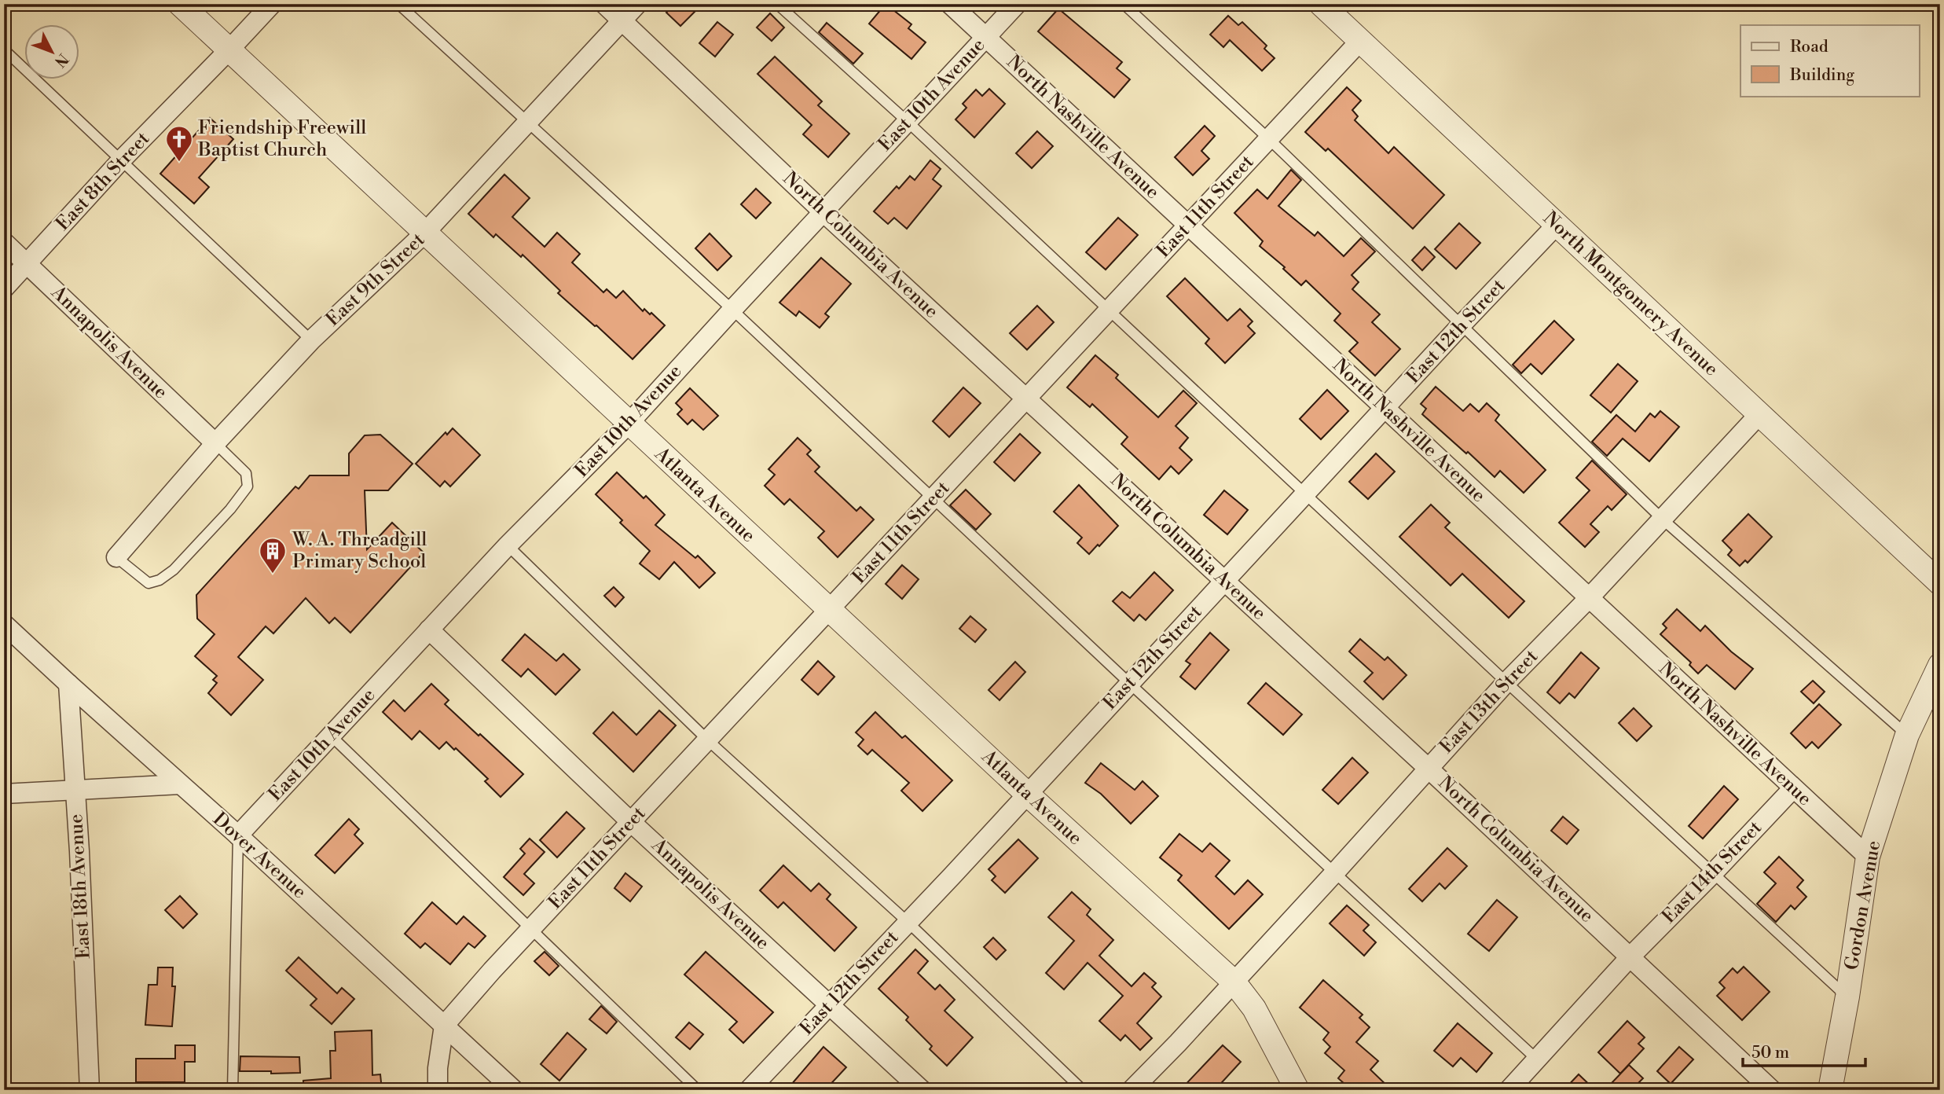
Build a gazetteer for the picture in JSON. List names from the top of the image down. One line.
{"streets":{"street":["East 10th Avenue","North Nashville Avenue","East 8th Street","East 11th Street","North Columbia Avenue","East 9th Street","North Montgomery Avenue","East 12th Street","Annapolis Avenue","Atlanta Avenue","East 13th Street","Dover Avenue","East 14th Street","East 18th Avenue","Gordon Avenue"]},"crossings":[["East 10th Avenue","North Nashville Avenue"],["East 10th Avenue","North Columbia Avenue"],["East 10th Avenue","Annapolis Avenue"],["East 10th Avenue","Atlanta Avenue"],["East 10th Avenue","Dover Avenue"],["North Nashville Avenue","East 11th Street"],["North Nashville Avenue","East 12th Street"],["North Nashville Avenue","East 13th Street"],["North Nashville Avenue","East 14th Street"],["North Nashville Avenue","Gordon Avenue"],["East 8th Street","Annapolis Avenue"],["East 8th Street","Atlanta Avenue"],["East 11th Street","North Columbia Avenue"],["East 11th Street","North Montgomery Avenue"],["East 11th Street","Annapolis Avenue"],["East 11th Street","Atlanta Avenue"],["East 11th Street","Dover Avenue"],["North Columbia Avenue","East 9th Street"],["North Columbia Avenue","East 12th Street"],["North Columbia Avenue","East 13th Street"],["North Columbia Avenue","East 14th Street"],["East 9th Street","Annapolis Avenue"],["East 9th Street","Atlanta Avenue"],["North Montgomery Avenue","East 12th Street"],["North Montgomery Avenue","East 13th Street"],["East 12th Street","Annapolis Avenue"],["East 12th Street","Atlanta Avenue"],["Atlanta Avenue","East 13th Street"],["Dover Avenue","East 18th Avenue"]],"places":{"church":["Friendship Freewill Baptist Church"],"building":["W. A. Threadgill Primary School"]},"legend":["Road","Building"],"scale_bar":"50 m","north":"bottom right"}
